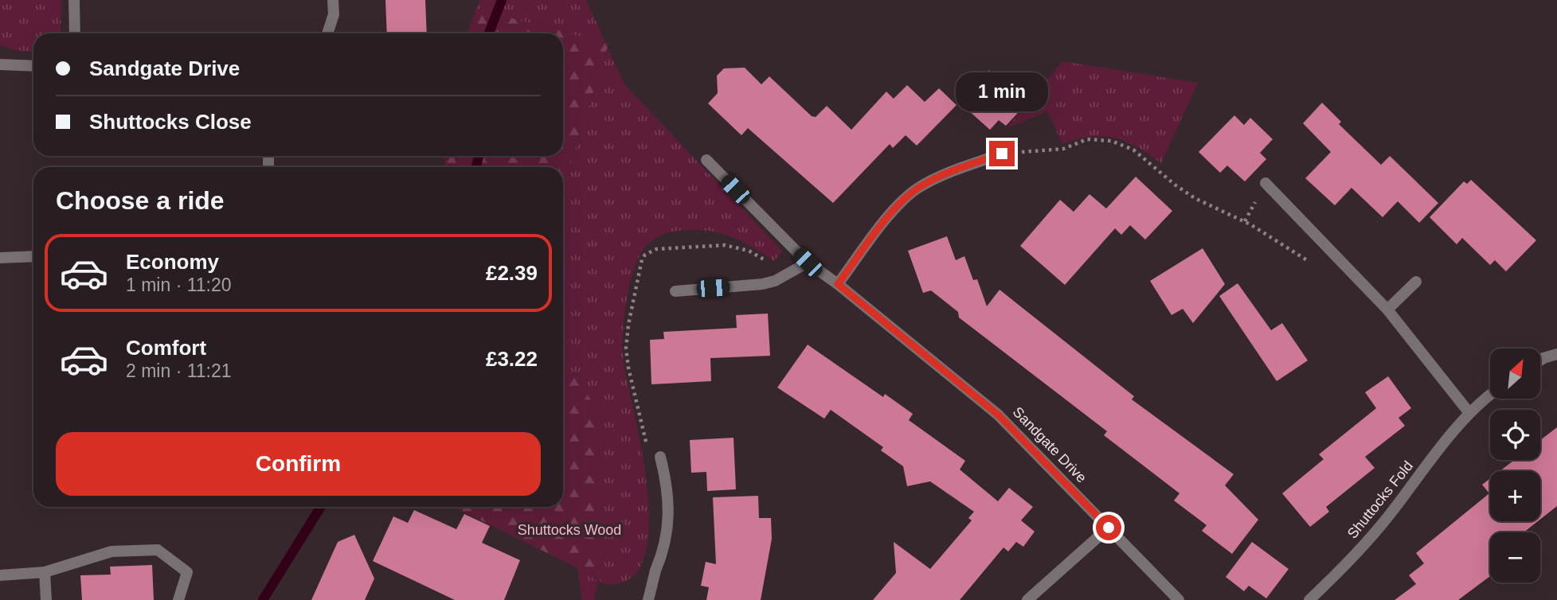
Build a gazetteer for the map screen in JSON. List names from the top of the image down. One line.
{"streets":{"street":["Sandgate Drive","Shuttocks Fold"]},"parks":["Shuttocks Wood"],"north":"top right","page":{"banner":["Sandgate Drive","Shuttocks Close"],"bubble":"1 min","heading":"Choose a ride","list":[{"name":"Economy","note":"1 min · 11:20","value":"£2.39"},{"name":"Comfort","note":"2 min · 11:21","value":"£3.22"}],"map_buttons":["+","−"],"buttons":"Confirm"}}
